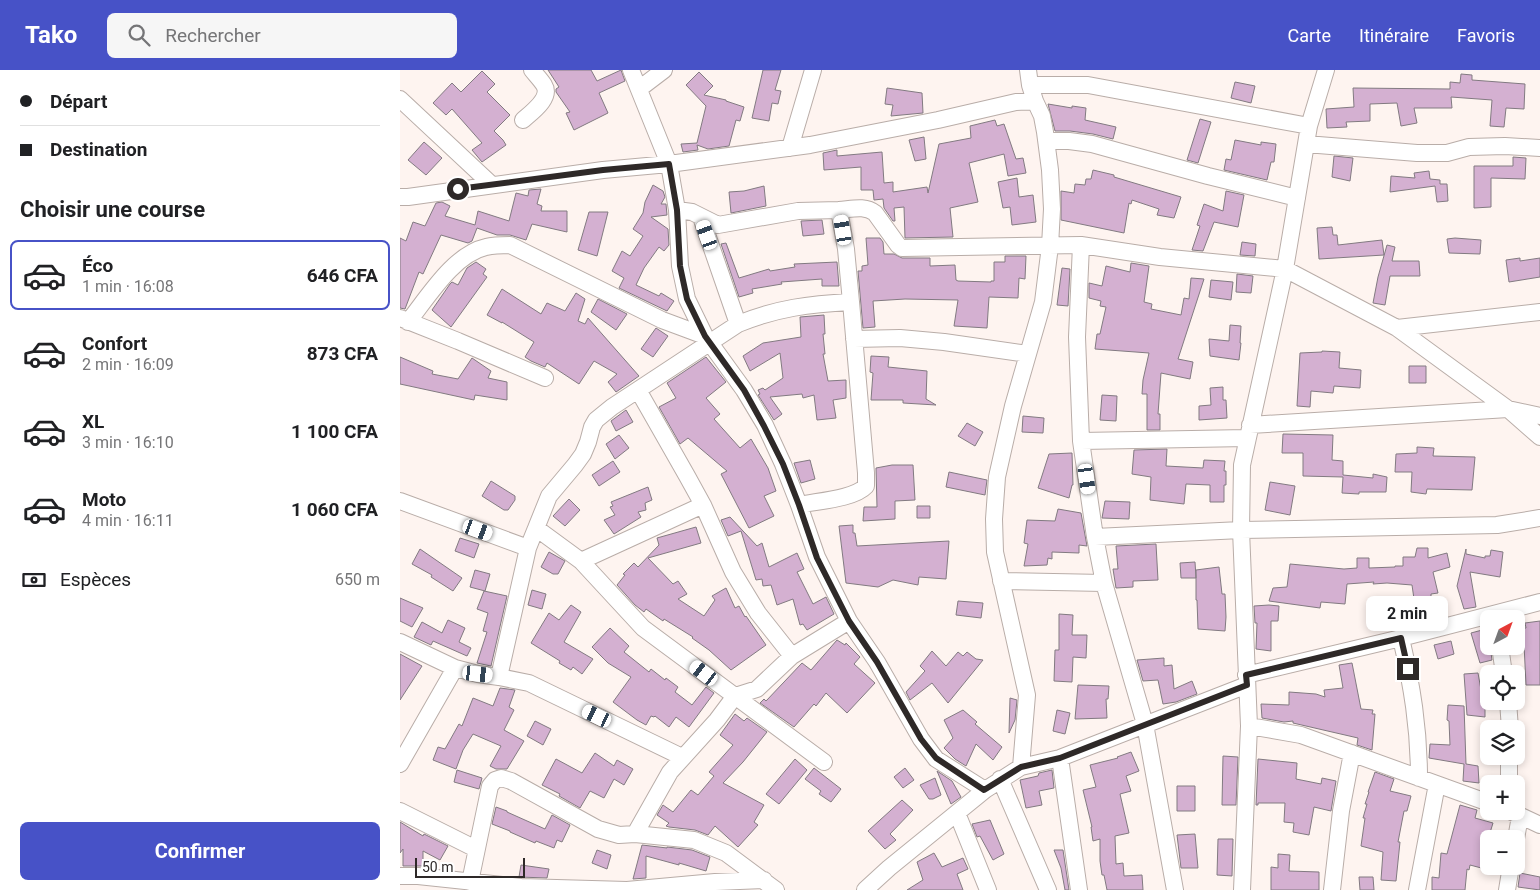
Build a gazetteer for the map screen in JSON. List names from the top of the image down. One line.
{"scale_bar":"50 m","north":"top right","page":{"header":"Tako","search":"Rechercher","nav":["Carte","Itinéraire","Favoris"],"banner":["Départ","Destination"],"heading":"Choisir une course","list":[{"name":"Éco","note":"1 min · 16:08","value":"646 CFA"},{"name":"Confort","note":"2 min · 16:09","value":"873 CFA"},{"name":"XL","note":"3 min · 16:10","value":"1 100 CFA"},{"name":"Moto","note":"4 min · 16:11","value":"1 060 CFA"}],"pay":["Espèces","650 m"],"bubble":"2 min","map_buttons":["+","−"],"buttons":"Confirmer","scale":"50 m"}}
